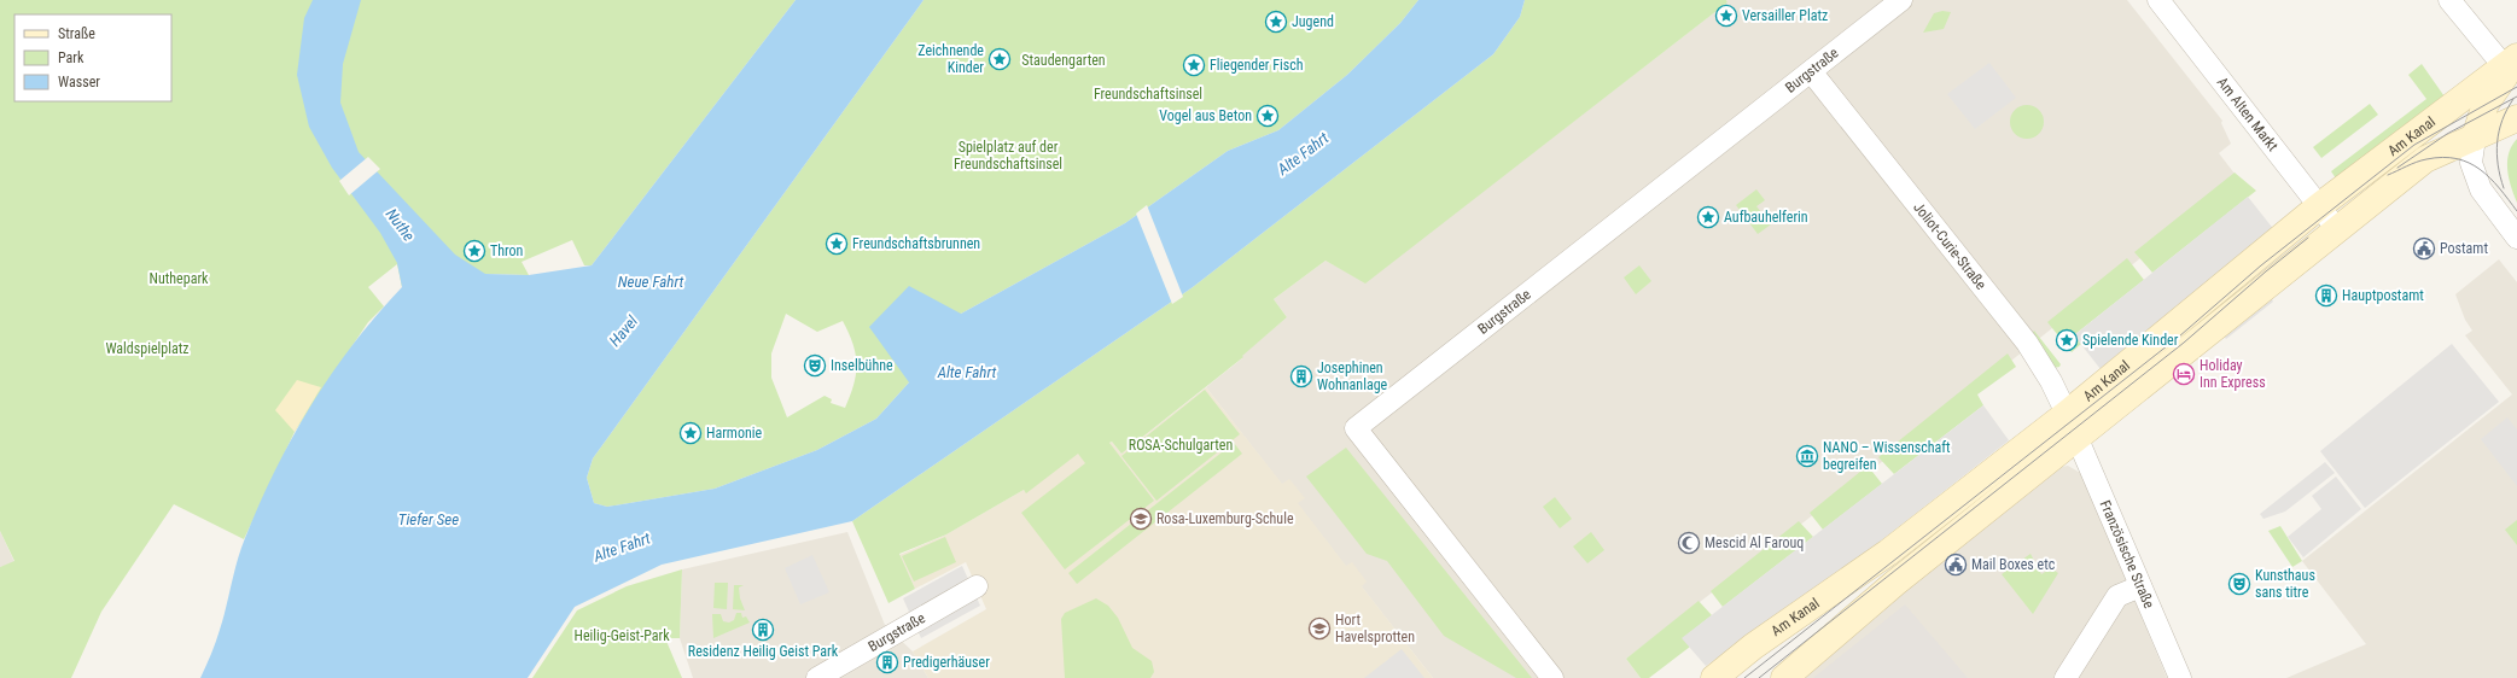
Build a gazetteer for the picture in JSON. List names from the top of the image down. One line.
{"streets":{"street":["Burgstraße","Am Alten Markt","Am Kanal","Joliot-Curie-Straße","Französische Straße"]},"crossings":[["Burgstraße","Joliot-Curie-Straße"],["Am Alten Markt","Am Kanal"],["Am Kanal","Joliot-Curie-Straße"],["Am Kanal","Französische Straße"],["Joliot-Curie-Straße","Französische Straße"]],"water":["Alte Fahrt","Nuthe","Neue Fahrt","Havel","Tiefer See"],"parks":["Staudengarten","Freundschaftsinsel","Spielplatz auf der Freundschaftsinsel","Nuthepark","Waldspielplatz","ROSA-Schulgarten","Heilig-Geist-Park"],"places":{"place":["Versailler Platz","Jugend","Zeichnende Kinder","Fliegender Fisch","Vogel aus Beton","Aufbauhelferin","Freundschaftsbrunnen","Thron","Spielende Kinder","Harmonie"],"public building":["Postamt","Mail Boxes etc"],"building":["Hauptpostamt","Josephinen Wohnanlage","Residenz Heilig Geist Park","Predigerhäuser"],"theatre":["Inselbühne","Kunsthaus sans titre"],"hotel":["Holiday Inn Express"],"museum":["NANO – Wissenschaft begreifen"],"school or university":["Rosa-Luxemburg-Schule","Hort Havelsprotten"],"mosque":["Mescid Al Farouq"]},"legend":["Straße","Park","Wasser"]}
